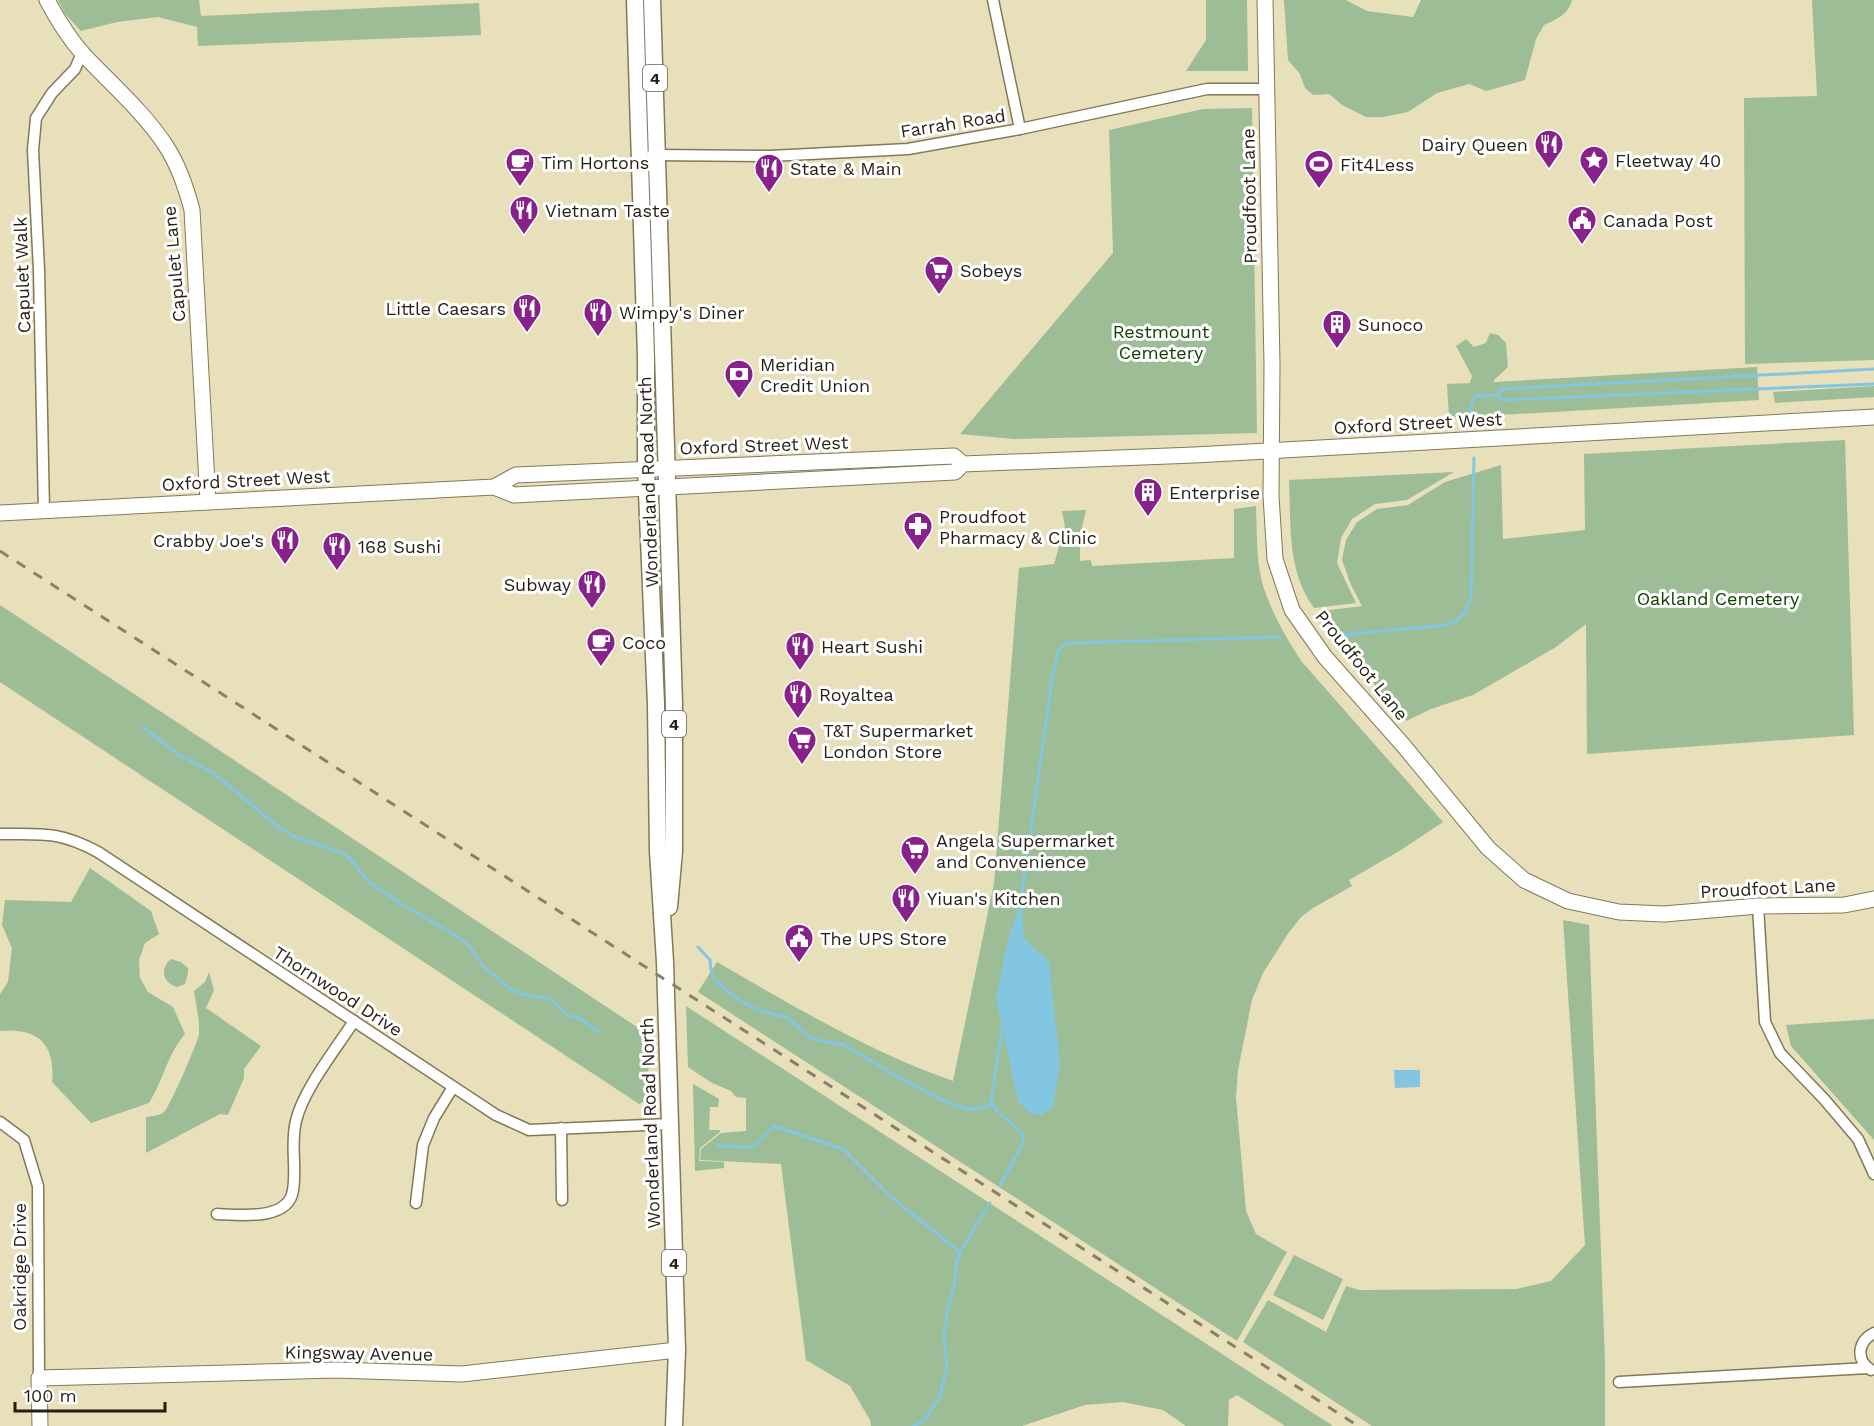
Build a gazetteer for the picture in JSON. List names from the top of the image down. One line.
{"streets":{"main road":["4","Wonderland Road North"],"street":["Farrah Road","Proudfoot Lane","Capulet Lane","Capulet Walk","Oxford Street West","Thornwood Drive","Oakridge Drive","Kingsway Avenue"]},"crossings":[["Farrah Road","Proudfoot Lane"],["Farrah Road","Wonderland Road North"],["Proudfoot Lane","Oxford Street West"],["Capulet Lane","Capulet Walk"],["Capulet Lane","Oxford Street West"],["Capulet Walk","Oxford Street West"],["Oxford Street West","Wonderland Road North"],["Wonderland Road North","Thornwood Drive"],["Wonderland Road North","Kingsway Avenue"],["Oakridge Drive","Kingsway Avenue"]],"parks":["Restmount Cemetery","Oakland Cemetery"],"places":{"restaurant":["Dairy Queen","State & Main","Vietnam Taste","Little Caesars","Wimpy's Diner","Crabby Joe's","168 Sushi","Subway","Heart Sushi","Royaltea","Yiuan's Kitchen"],"place":["Fleetway 40"],"cafe":["Tim Hortons","Coco"],"sports":["Fit4Less"],"public building":["Canada Post","The UPS Store"],"supermarket":["Sobeys","T&T Supermarket London Store","Angela Supermarket and Convenience"],"building":["Sunoco","Enterprise"],"bank":["Meridian Credit Union"],"pharmacy":["Proudfoot Pharmacy & Clinic"]},"scale_bar":"100 m"}
